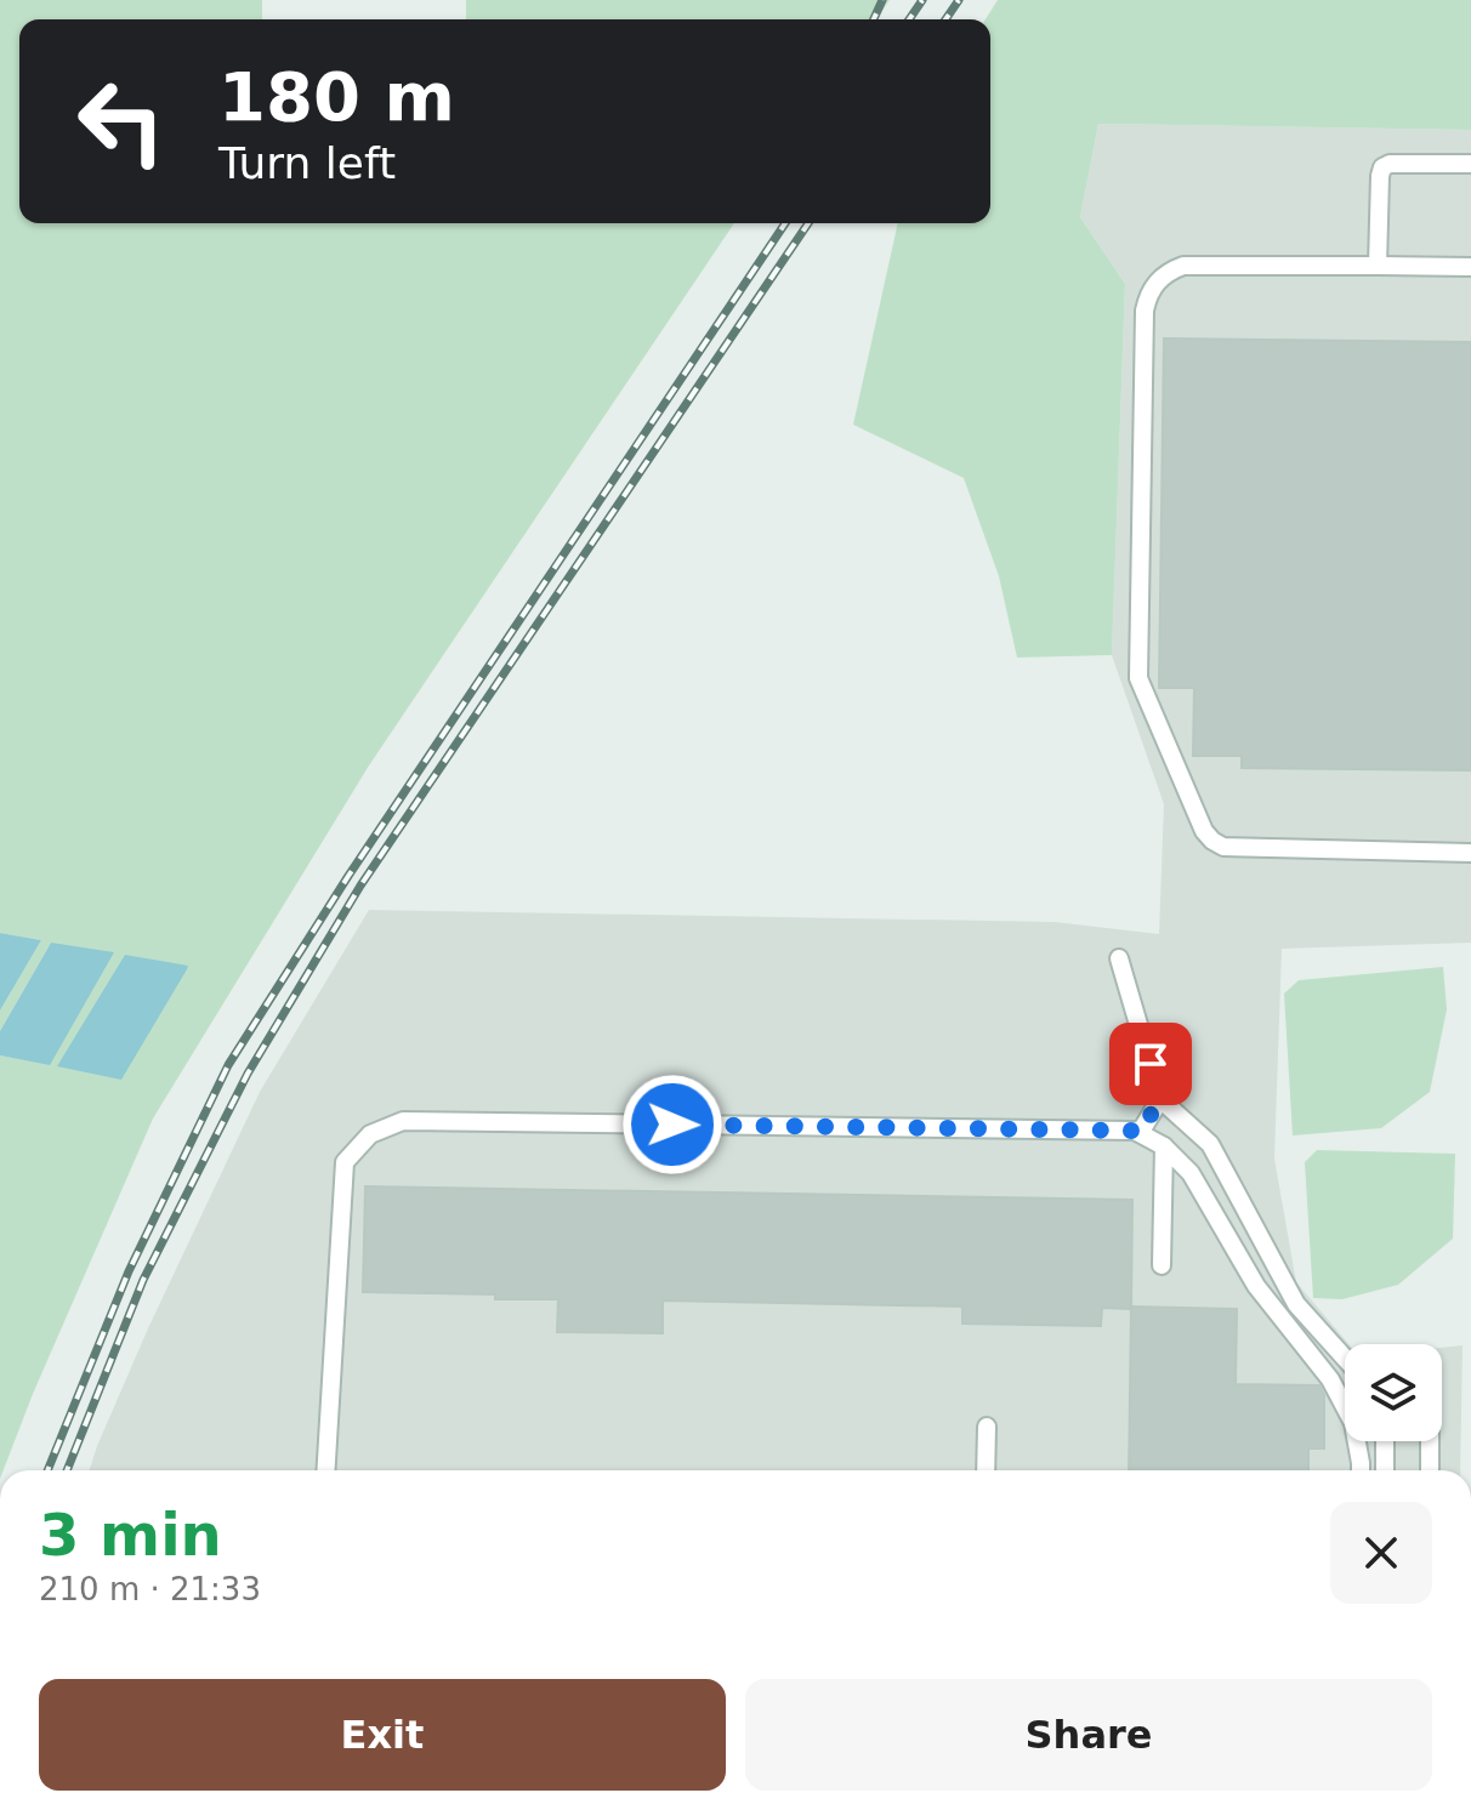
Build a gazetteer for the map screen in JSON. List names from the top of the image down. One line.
{"page":{"turn":["180 m","Turn left"],"heading":["3 min","210 m · 21:33"],"buttons":["Exit","Share"]}}
